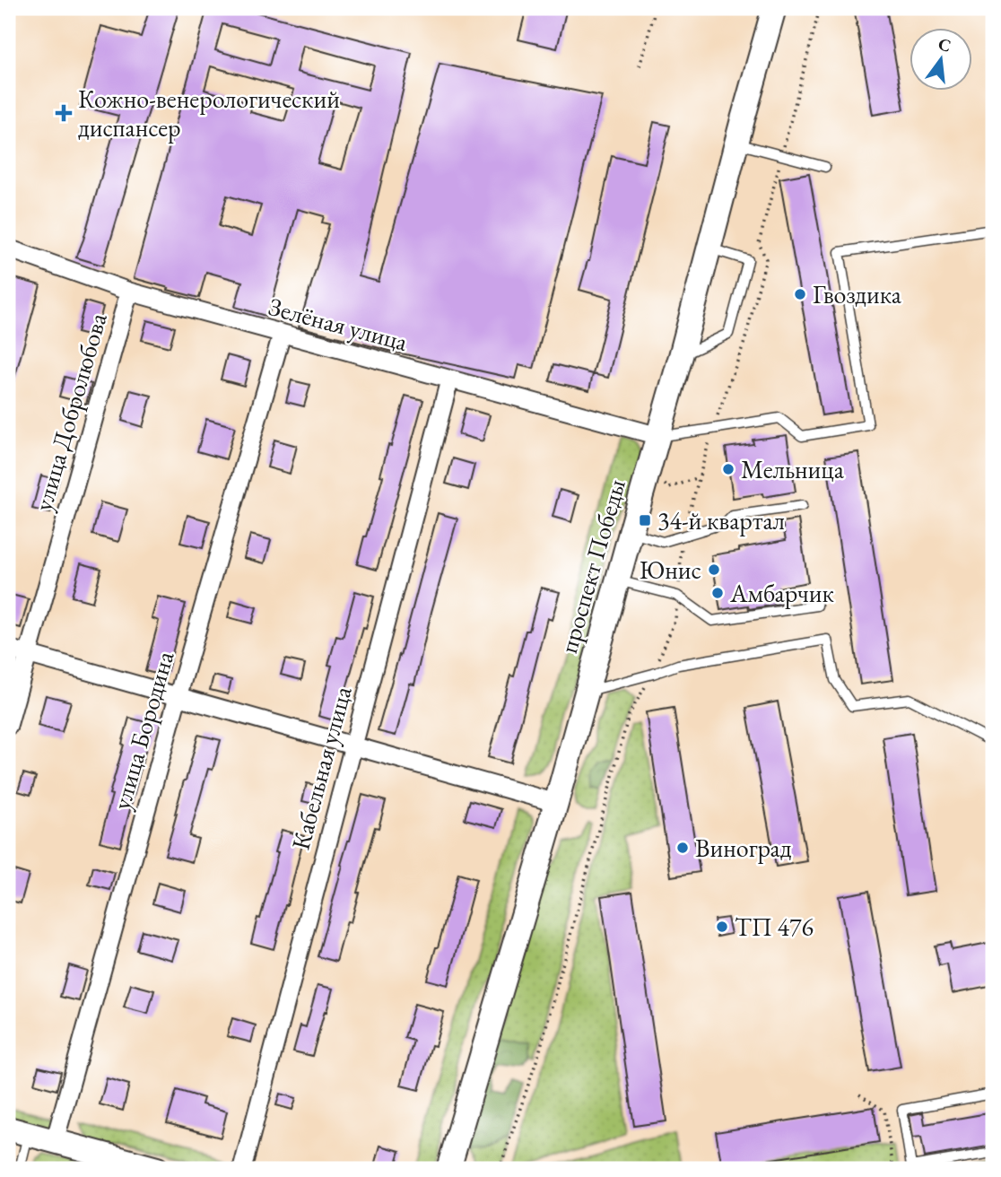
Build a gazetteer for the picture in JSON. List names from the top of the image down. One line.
{"streets":{"street":["Зелёная улица","улица Добролюбова","проспект Победы","улица Бородина","Кабельная улица"]},"crossings":[["Зелёная улица","улица Добролюбова"],["Зелёная улица","проспект Победы"],["Зелёная улица","улица Бородина"],["Зелёная улица","Кабельная улица"]],"places":{"health":["Кожно-венерологический диспансер"],"other":["Гвоздика","Мельница","Юнис","Амбарчик","Виноград","ТП 476"],"transit":["34-й квартал"]},"north":"top"}
